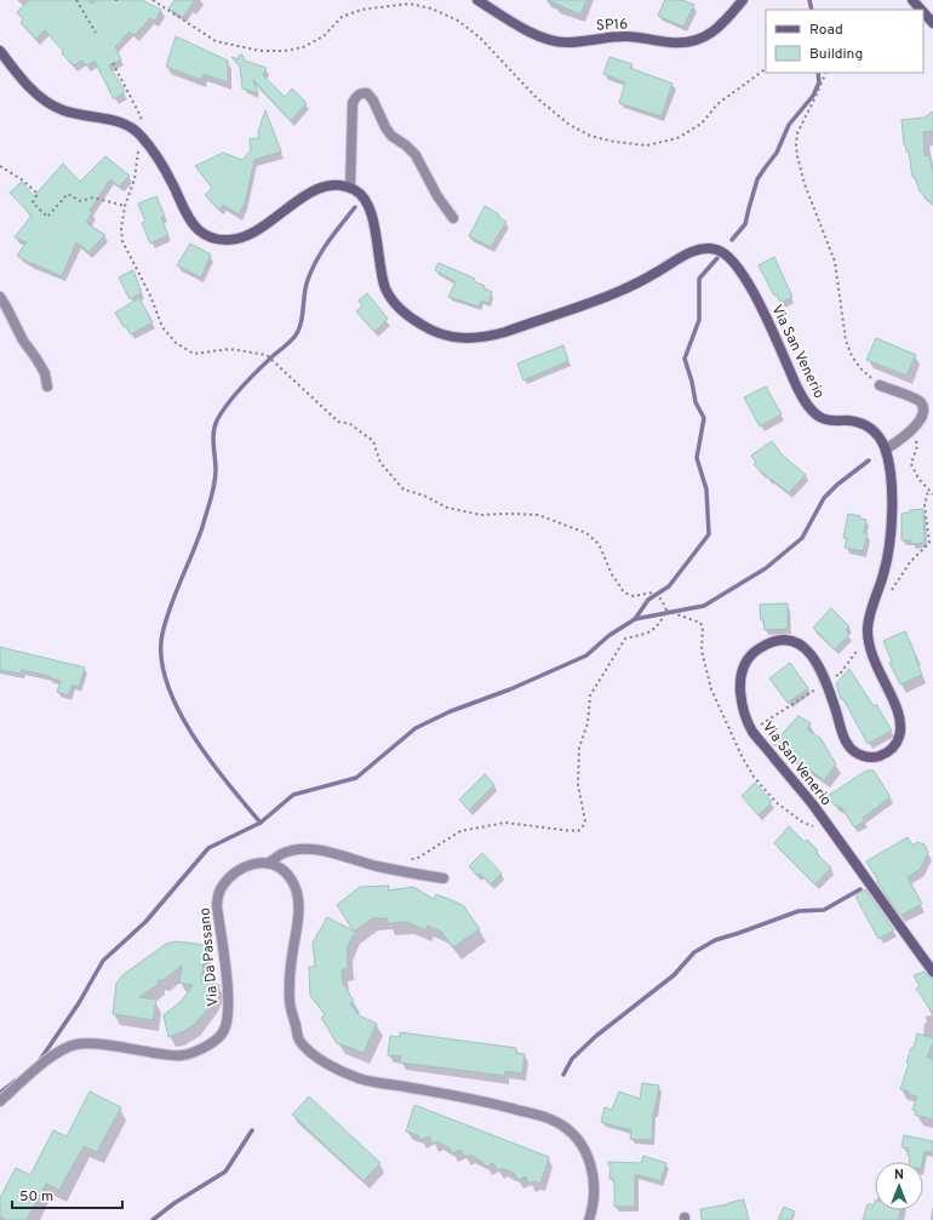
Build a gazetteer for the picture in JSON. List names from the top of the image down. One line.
{"streets":{"street":["SP16","Via San Venerio","Via Da Passano"]},"legend":["Road","Building"],"scale_bar":"50 m","north":"top"}
